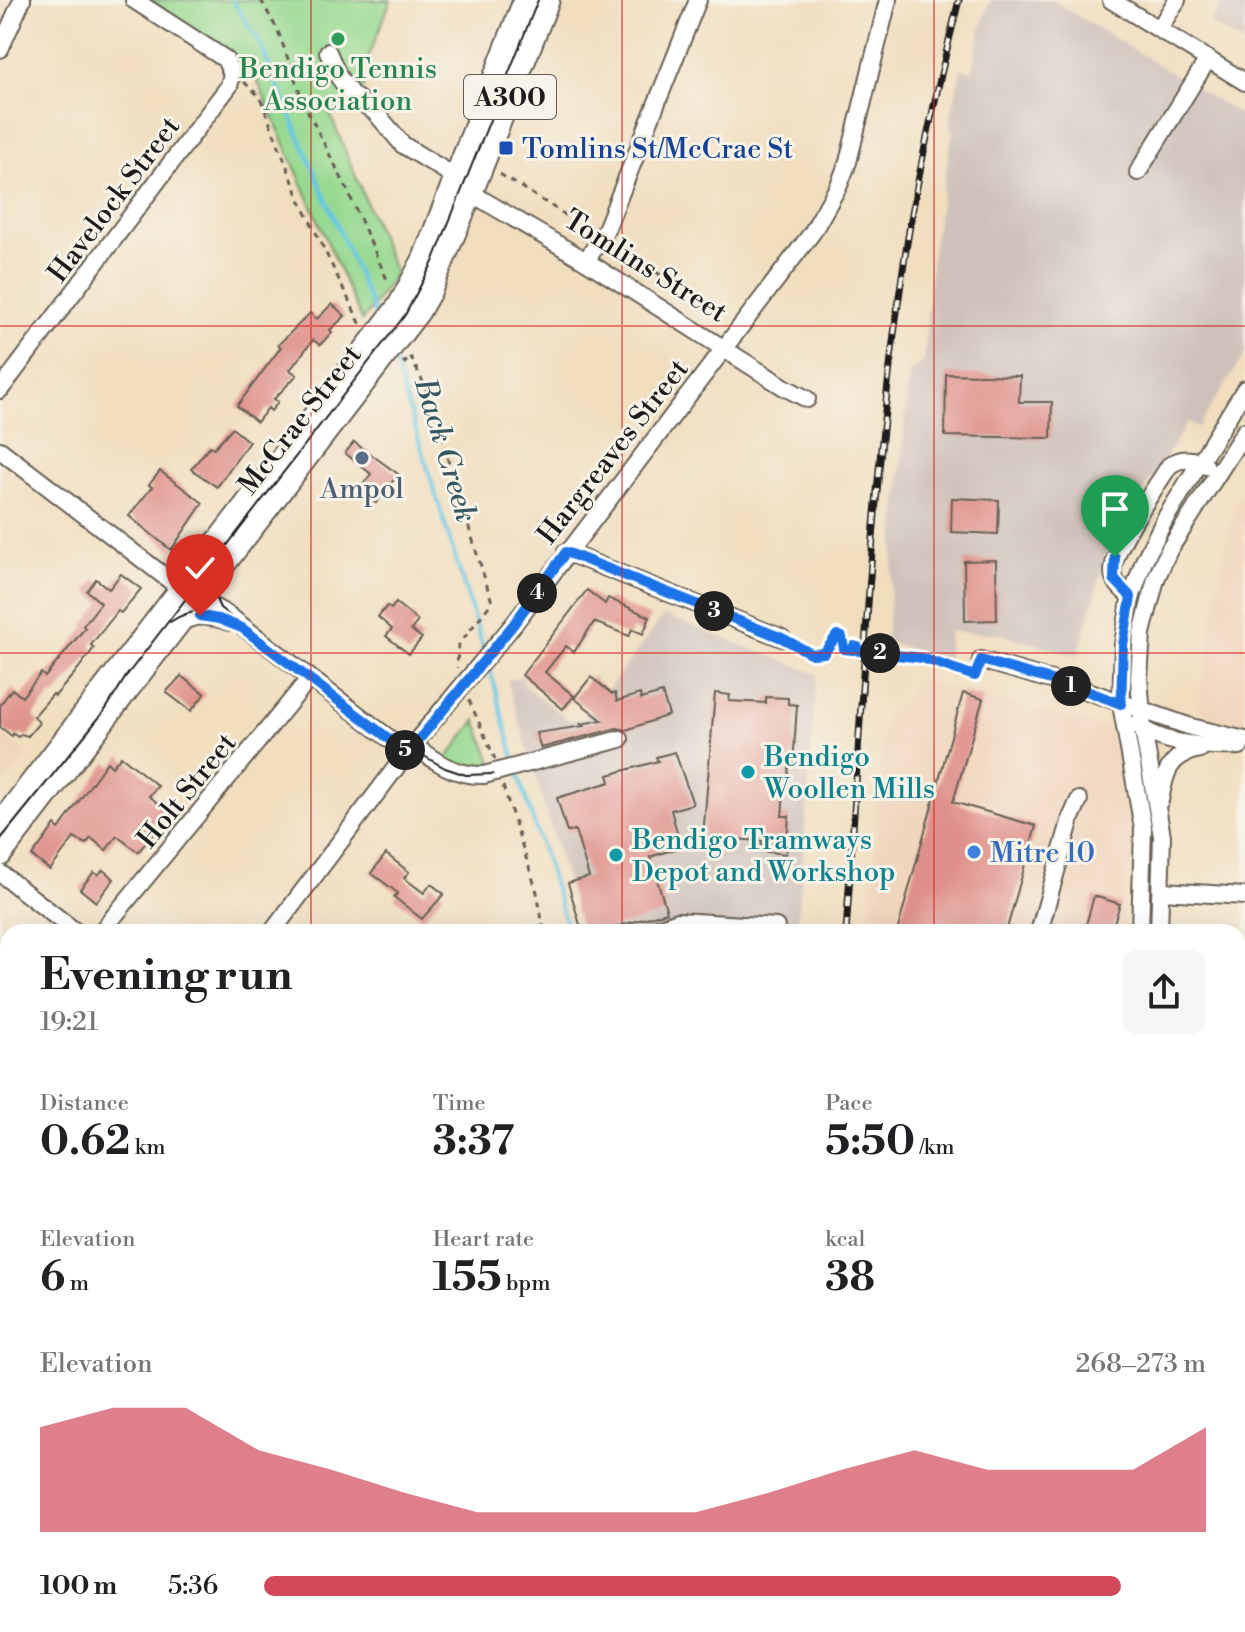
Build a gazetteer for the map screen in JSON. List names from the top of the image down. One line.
{"streets":{"highway":["A300","McCrae Street"],"street":["Havelock Street","Tomlins Street","Hargreaves Street","Holt Street"]},"crossings":[["A300","Tomlins Street"],["A300","McCrae Street"],["Tomlins Street","McCrae Street"],["Tomlins Street","Hargreaves Street"]],"water":["Back Creek"],"places":{"other":["Bendigo Tennis Association","Ampol","Bendigo Woollen Mills","Mitre 10","Bendigo Tramways Depot and Workshop"],"transit":["Tomlins St/McCrae St"]},"page":{"pins":["4","3","2","1","5"],"heading":["Evening run","19:21"],"stats":[["Distance","0.62 km"],["Time","3:37"],["Pace","5:50 /km"],["Elevation","6 m"],["Heart rate","155 bpm"],["kcal","38"]],"chart":["Elevation","268–273 m"],"list":[{"name":"100 m","note":"5:36"}]}}
